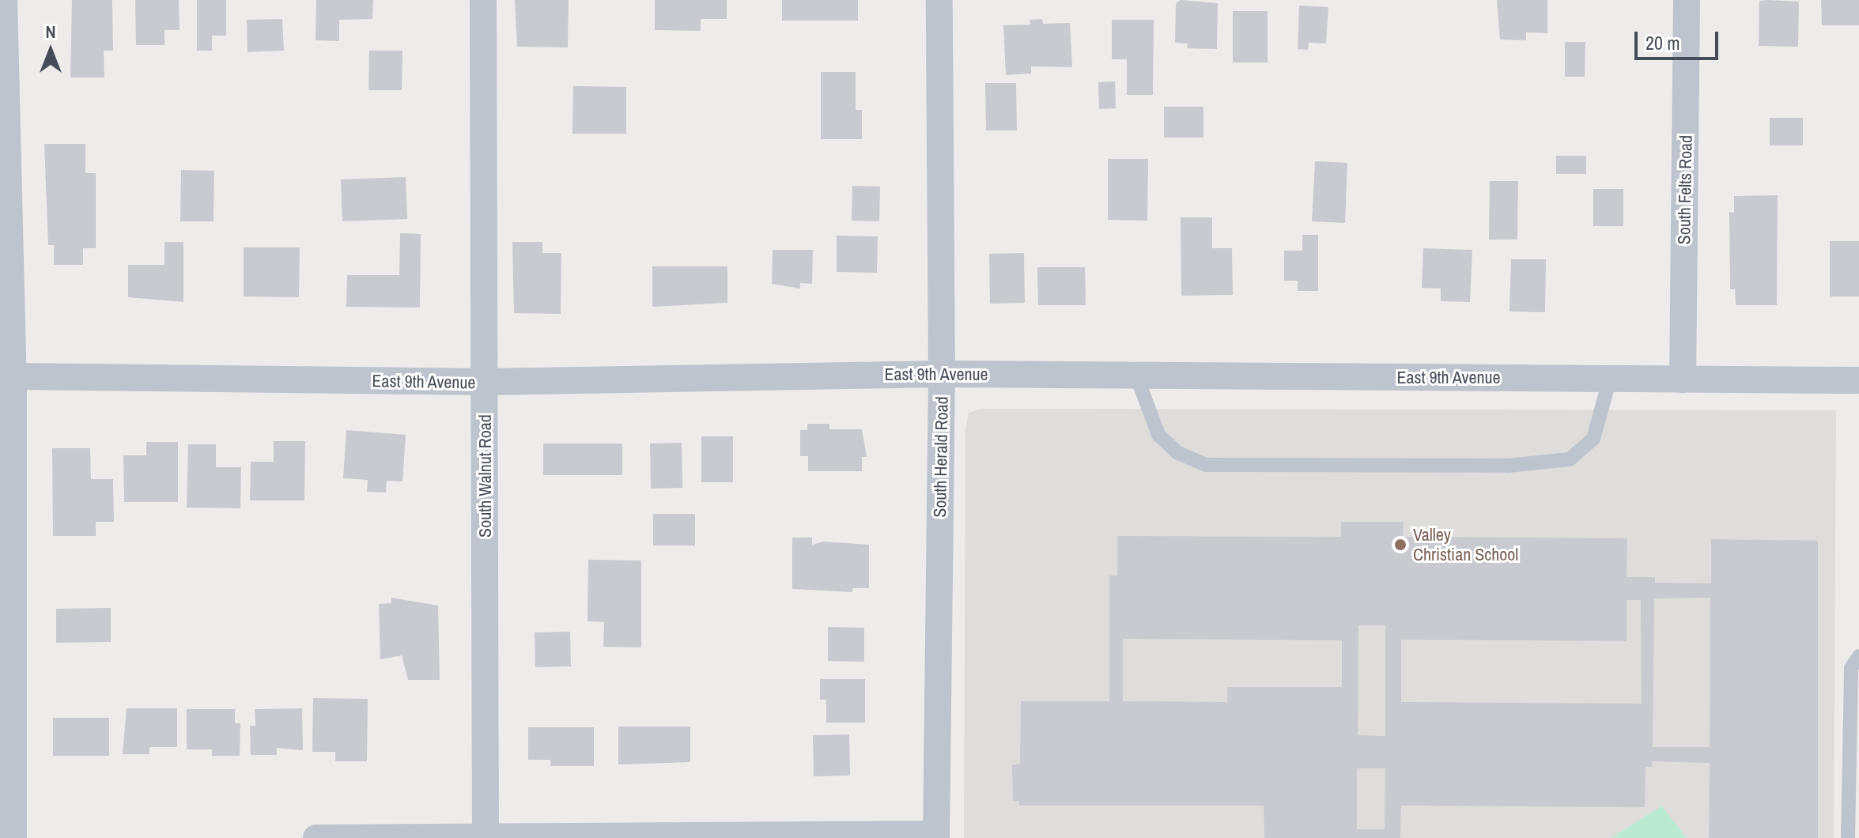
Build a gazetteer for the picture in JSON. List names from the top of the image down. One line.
{"streets":{"street":["South Felts Road","East 9th Avenue","South Herald Road","South Walnut Road"]},"crossings":[["South Felts Road","East 9th Avenue"],["East 9th Avenue","South Herald Road"],["East 9th Avenue","South Walnut Road"]],"places":["Valley Christian School"],"scale_bar":"20 m","north":"top"}
